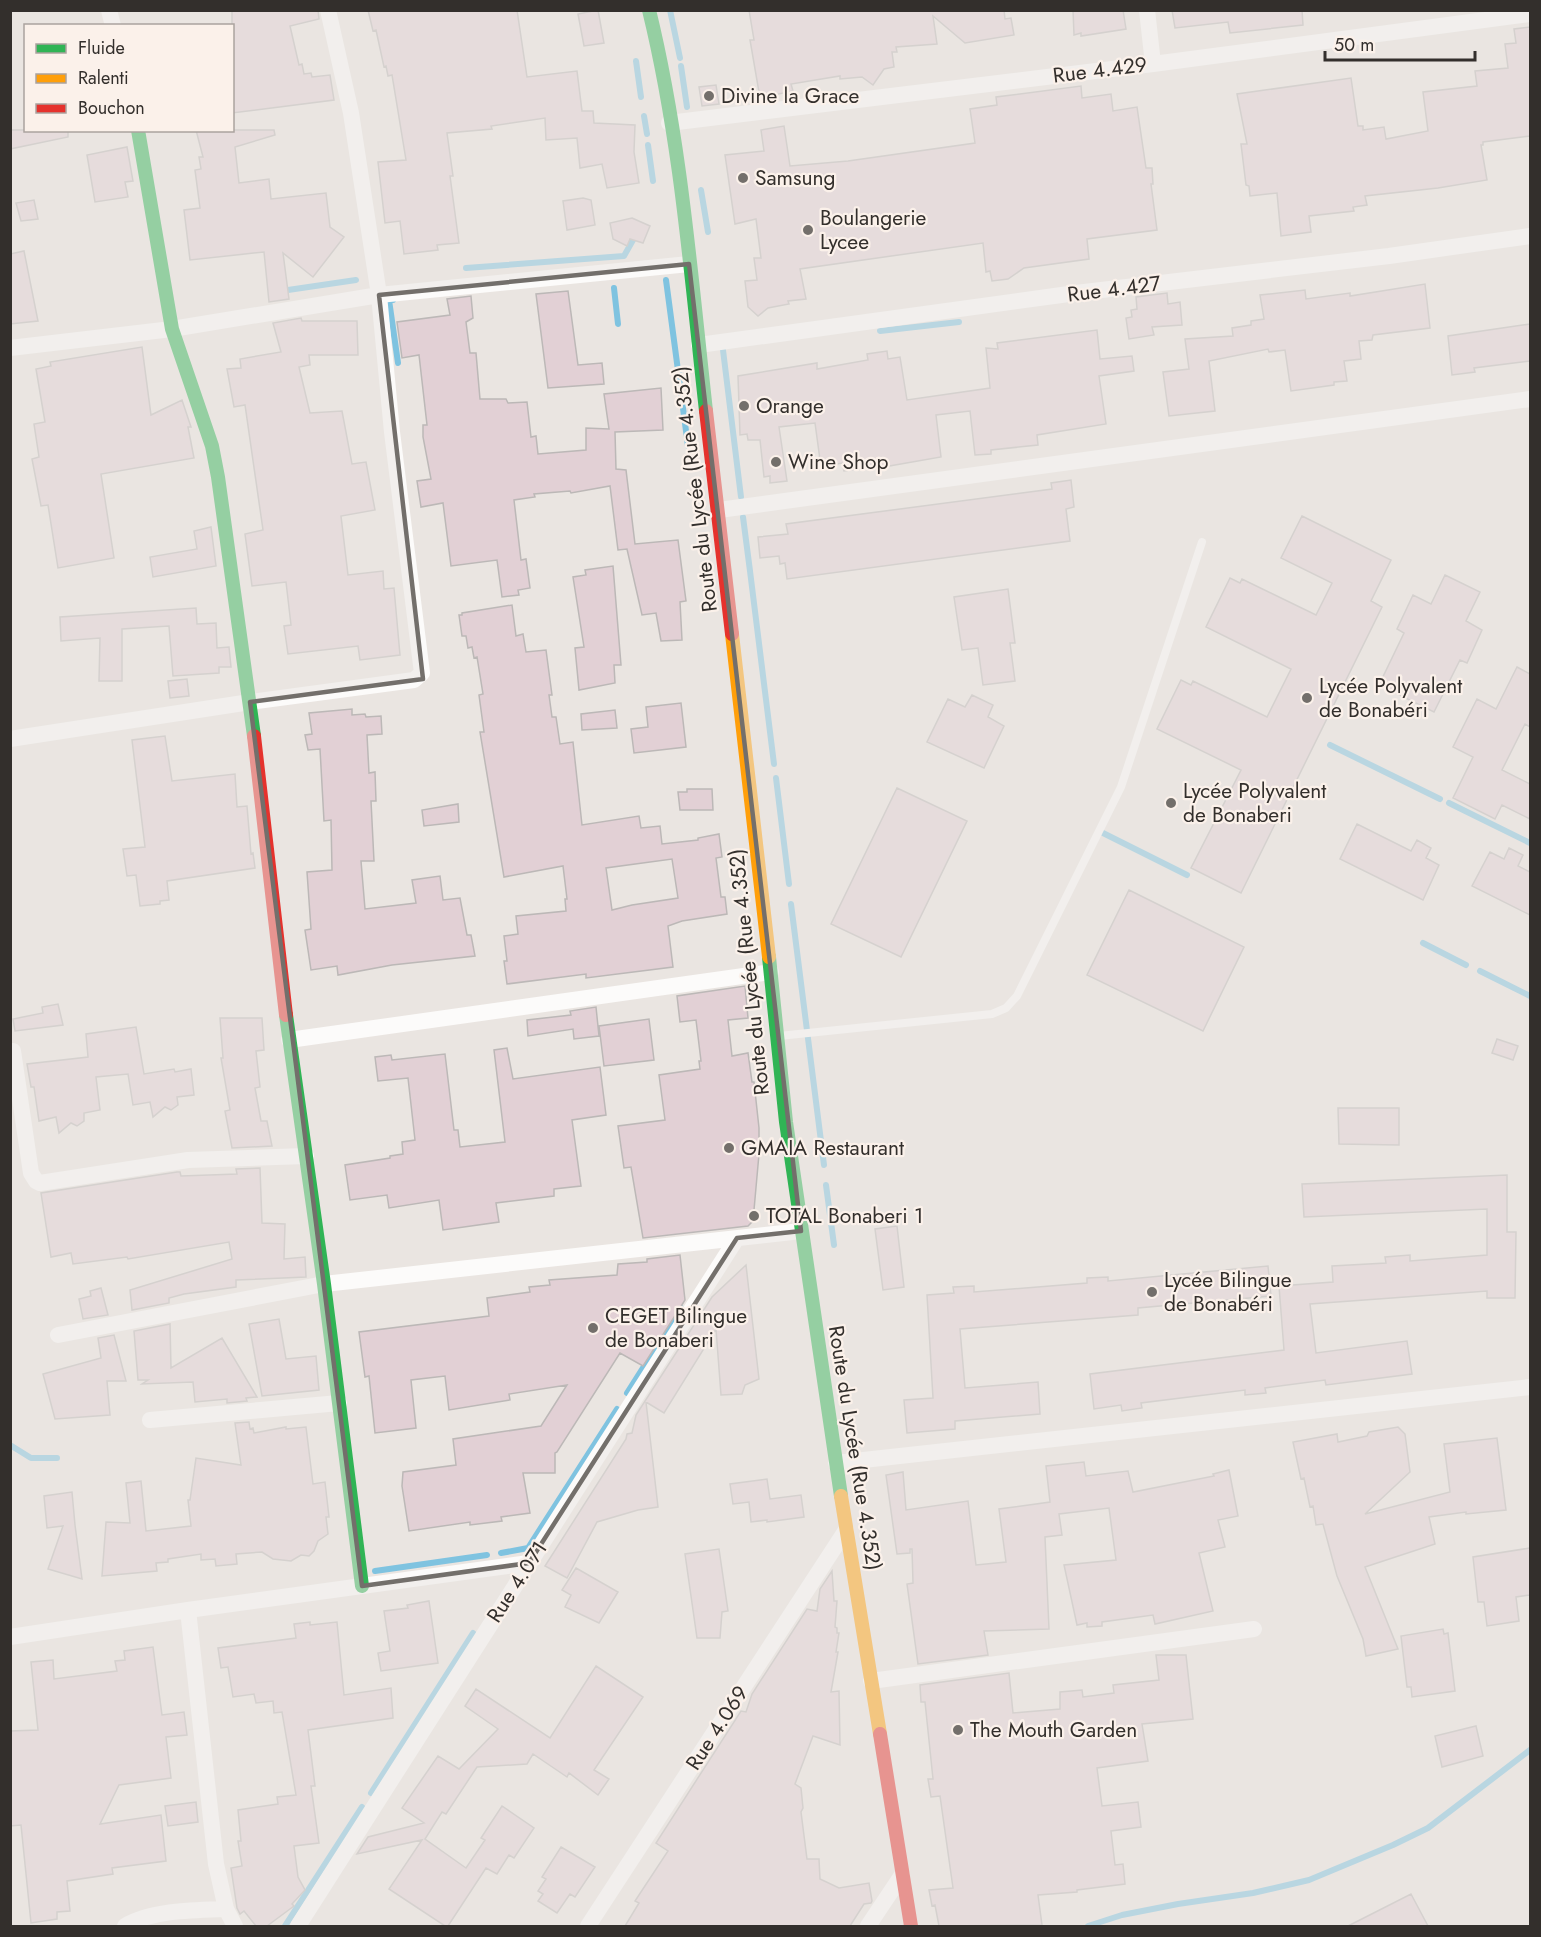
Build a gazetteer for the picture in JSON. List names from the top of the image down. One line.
{"streets":{"main road":["Route du Lycée (Rue 4.352)"],"street":["Rue 4.429","Rue 4.427","Rue 4.071","Rue 4.069"]},"crossings":[["Rue 4.429","Route du Lycée (Rue 4.352)"],["Rue 4.427","Route du Lycée (Rue 4.352)"],["Route du Lycée (Rue 4.352)","Rue 4.069"]],"places":["Divine la Grace","Samsung","Boulangerie Lycee","Orange","Wine Shop","Lycée Polyvalent de Bonabéri","Lycée Polyvalent de Bonaberi","GMAIA Restaurant","TOTAL Bonaberi 1","Lycée Bilingue de Bonabéri","CEGET Bilingue de Bonaberi","The Mouth Garden"],"legend":["Fluide","Ralenti","Bouchon"],"scale_bar":"50 m"}
